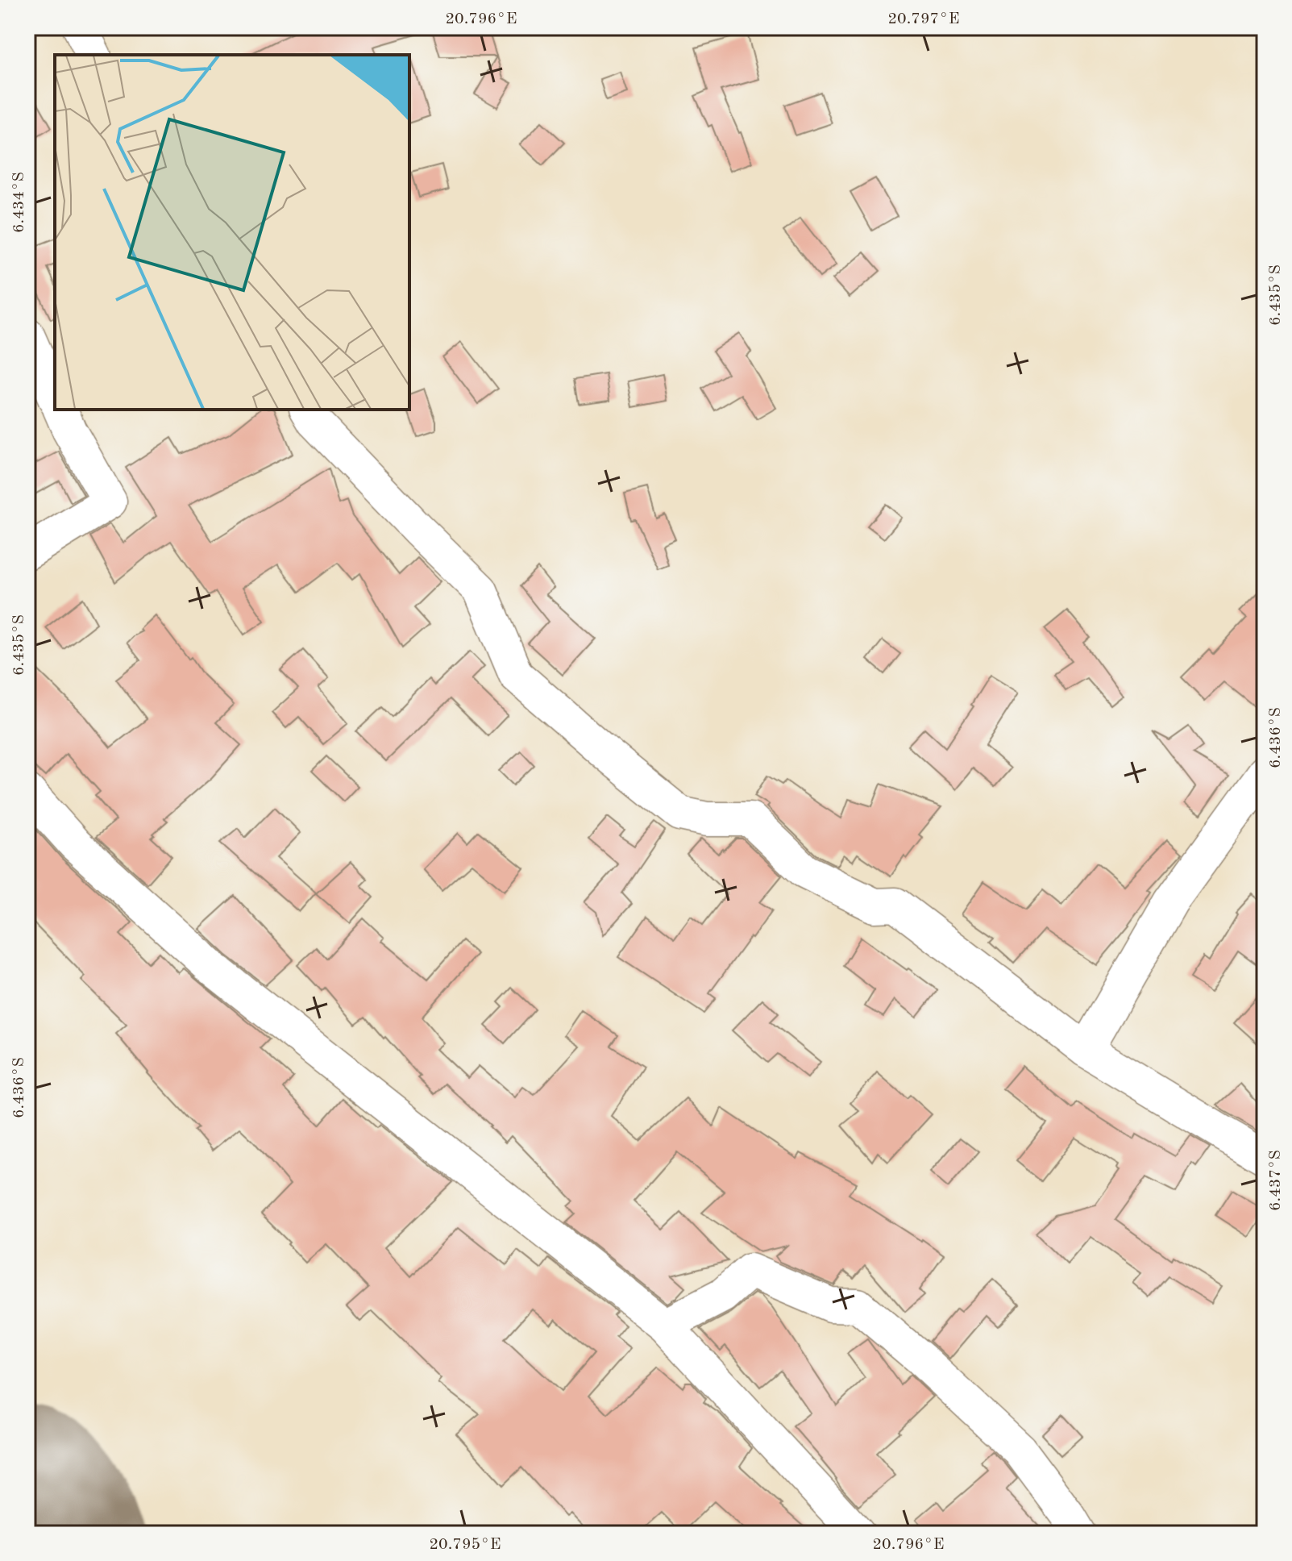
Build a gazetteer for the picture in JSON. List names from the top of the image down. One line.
{"coordinates":["20.796°E","20.797°E","6.434°S","6.435°S","6.436°S","6.437°S","20.795°E"]}
